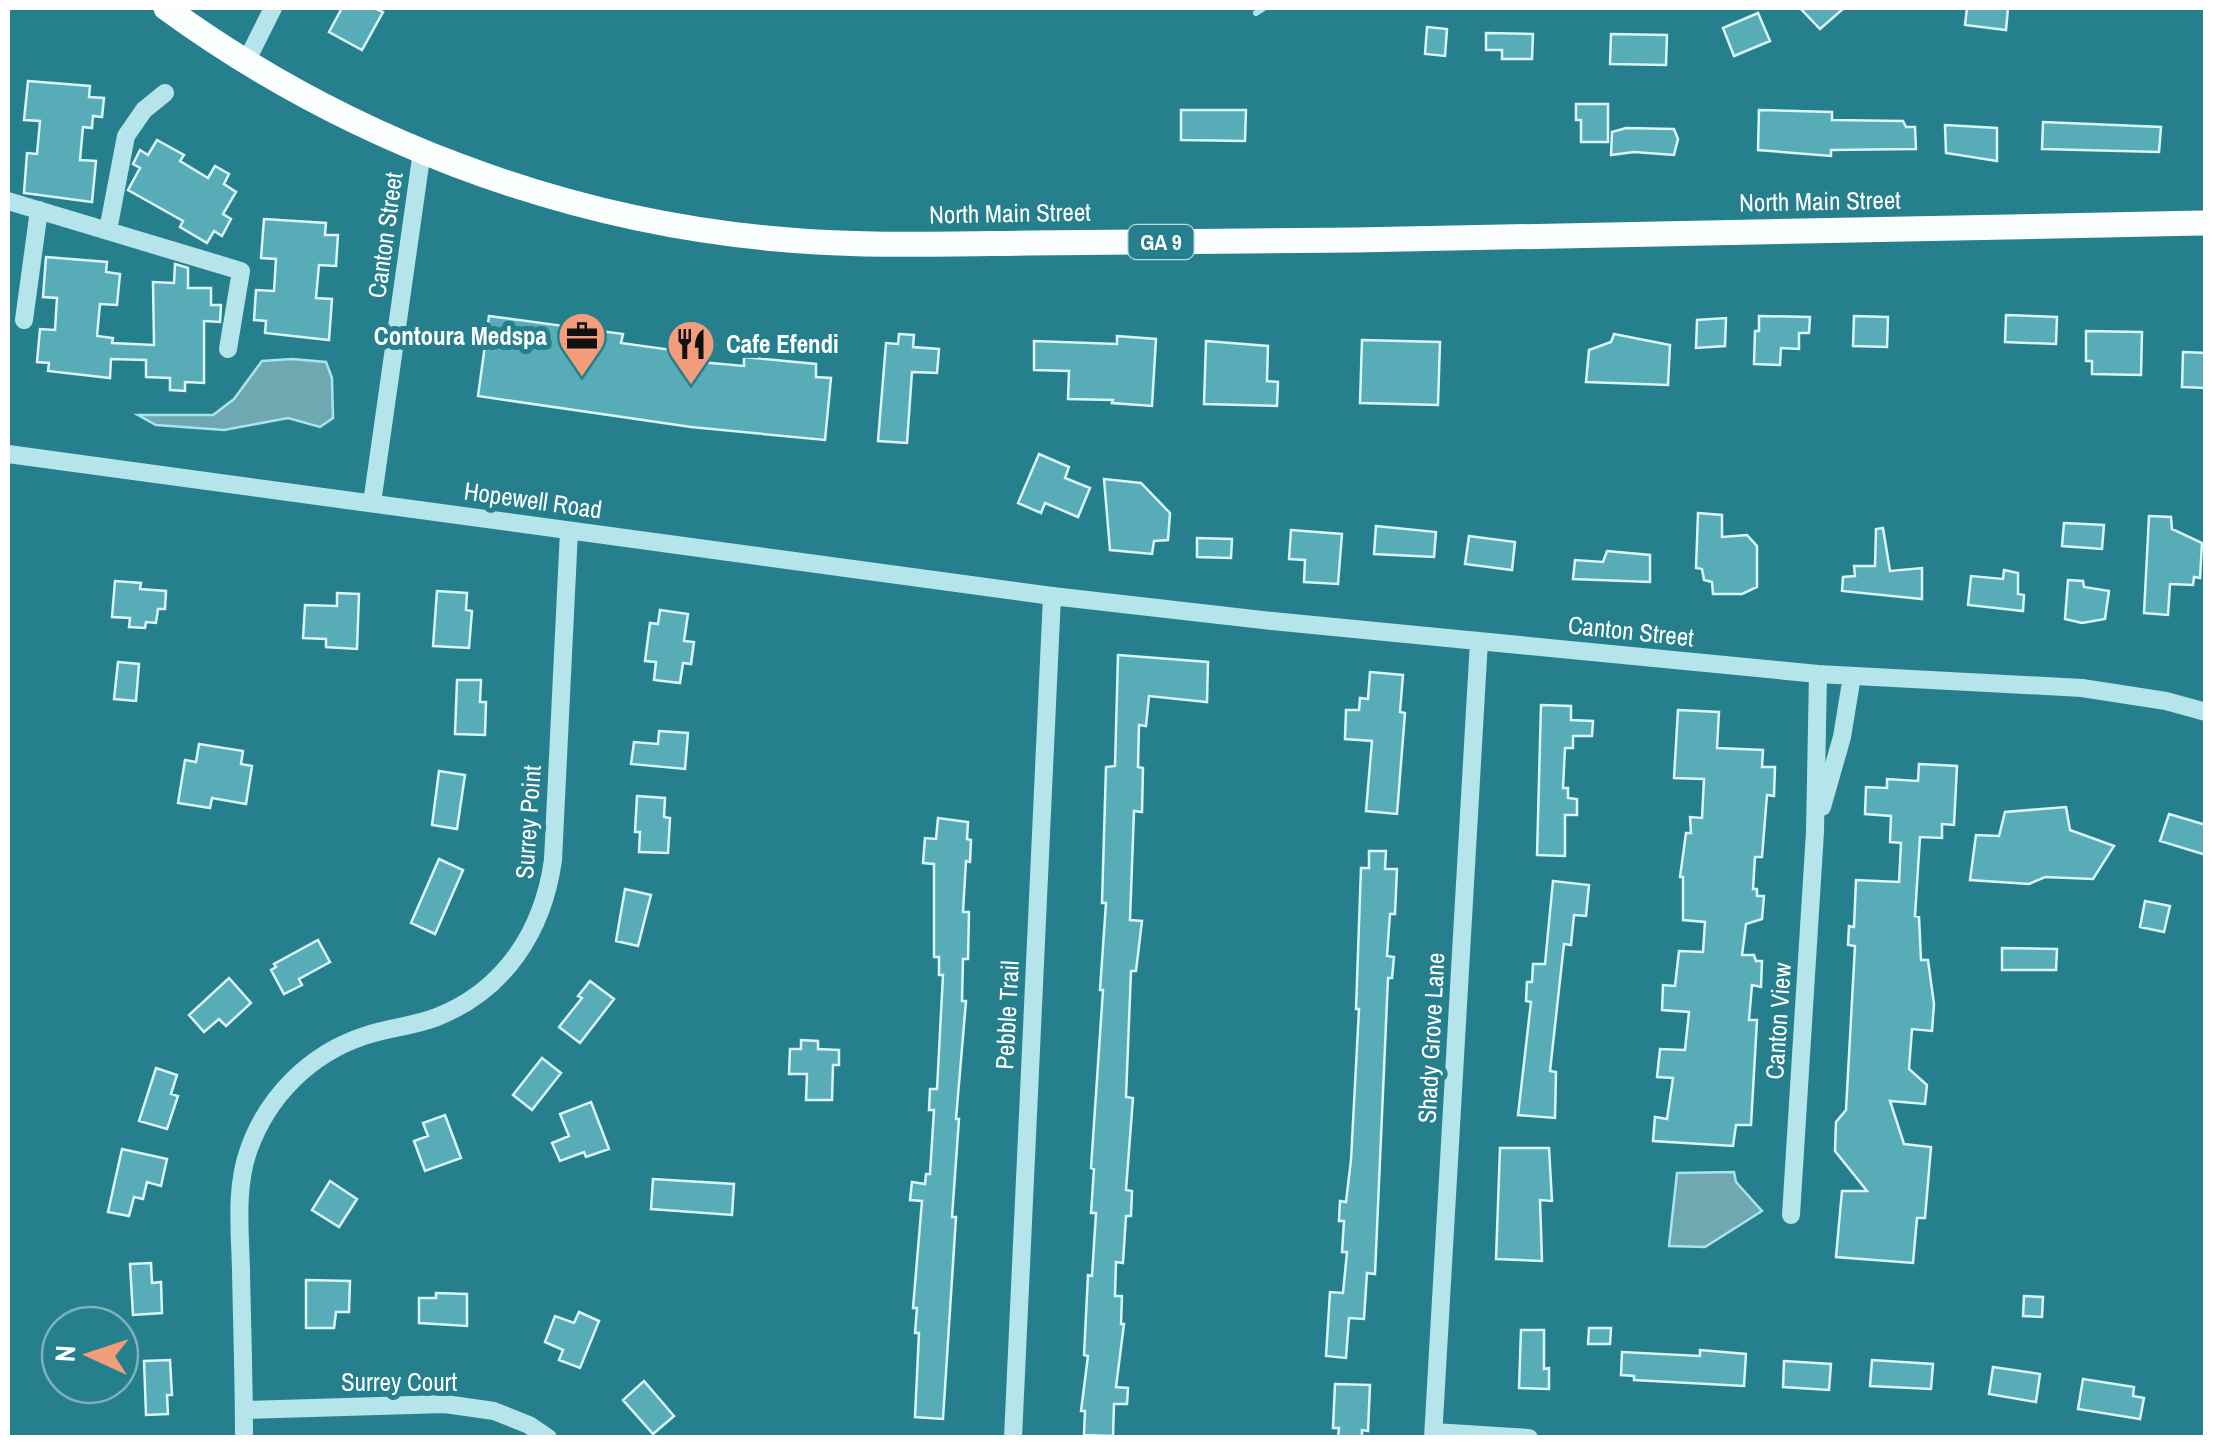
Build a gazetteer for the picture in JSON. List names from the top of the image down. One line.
{"streets":{"main road":["North Main Street","GA 9"],"street":["Canton Street","Hopewell Road","Surrey Point","Pebble Trail","Canton View","Shady Grove Lane","Surrey Court"]},"crossings":[["North Main Street","Canton Street"],["Canton Street","Hopewell Road"],["Canton Street","Pebble Trail"],["Canton Street","Canton View"],["Canton Street","Shady Grove Lane"],["Hopewell Road","Surrey Point"],["Hopewell Road","Pebble Trail"],["Surrey Point","Surrey Court"]],"places":{"office":["Contoura Medspa"],"restaurant":["Cafe Efendi"]},"north":"left"}
